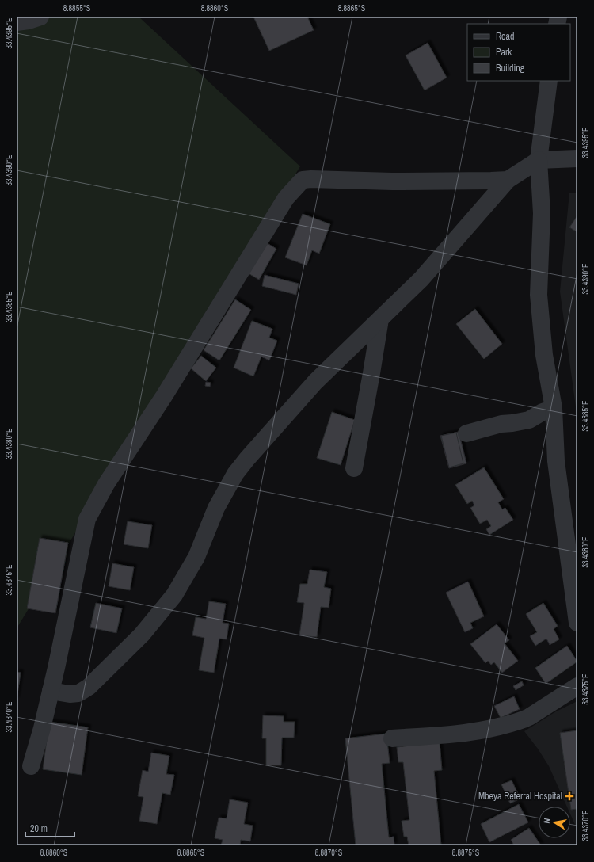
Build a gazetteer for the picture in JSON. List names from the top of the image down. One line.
{"places":{"health":["Mbeya Referral Hospital"]},"legend":["Road","Park","Building"],"scale_bar":"20 m","north":"left","coordinates":["8.8855°S","8.8860°S","8.8865°S","33.4395°E","33.4390°E","33.4385°E","33.4380°E","33.4375°E","33.4370°E","8.8870°S","8.8875°S"]}
